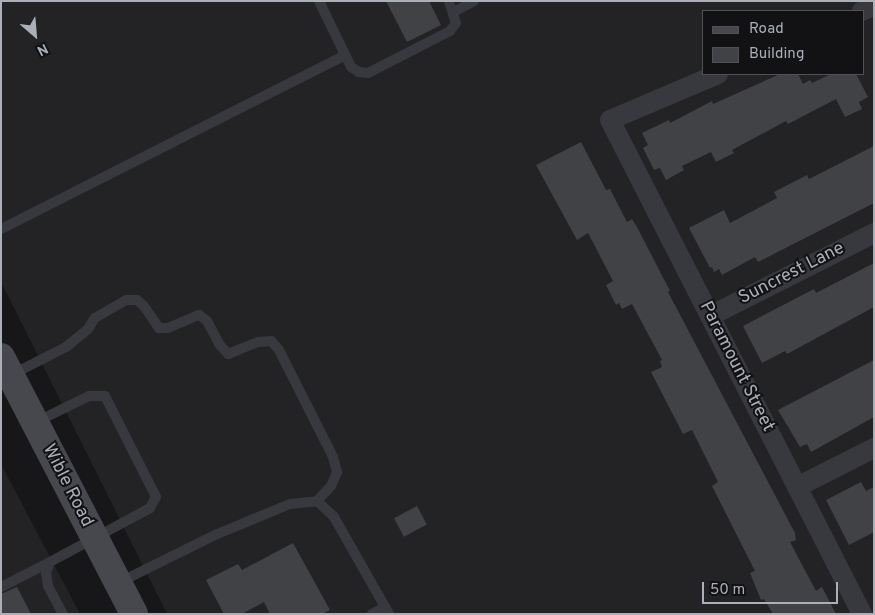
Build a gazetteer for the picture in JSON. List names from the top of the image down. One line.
{"streets":{"street":["Suncrest Lane","Paramount Street","Wible Road"]},"crossings":[["Suncrest Lane","Paramount Street"]],"legend":["Road","Building"],"scale_bar":"50 m","north":"bottom right"}
